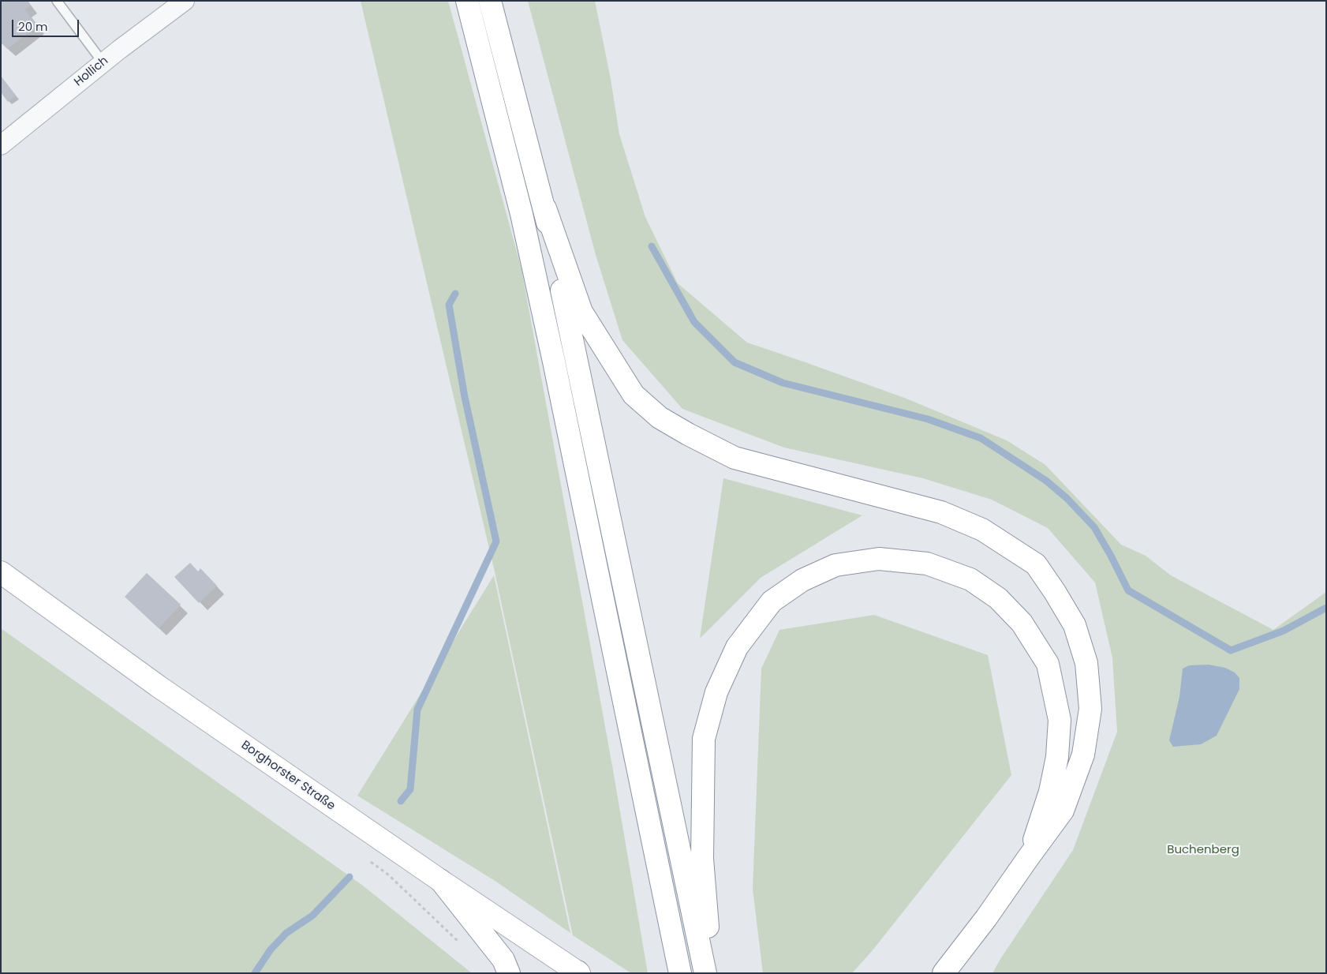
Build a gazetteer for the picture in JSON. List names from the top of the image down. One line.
{"streets":{"main road":["Borghorster Straße"],"street":["Hollich"]},"parks":["Buchenberg"],"scale_bar":"20 m"}
